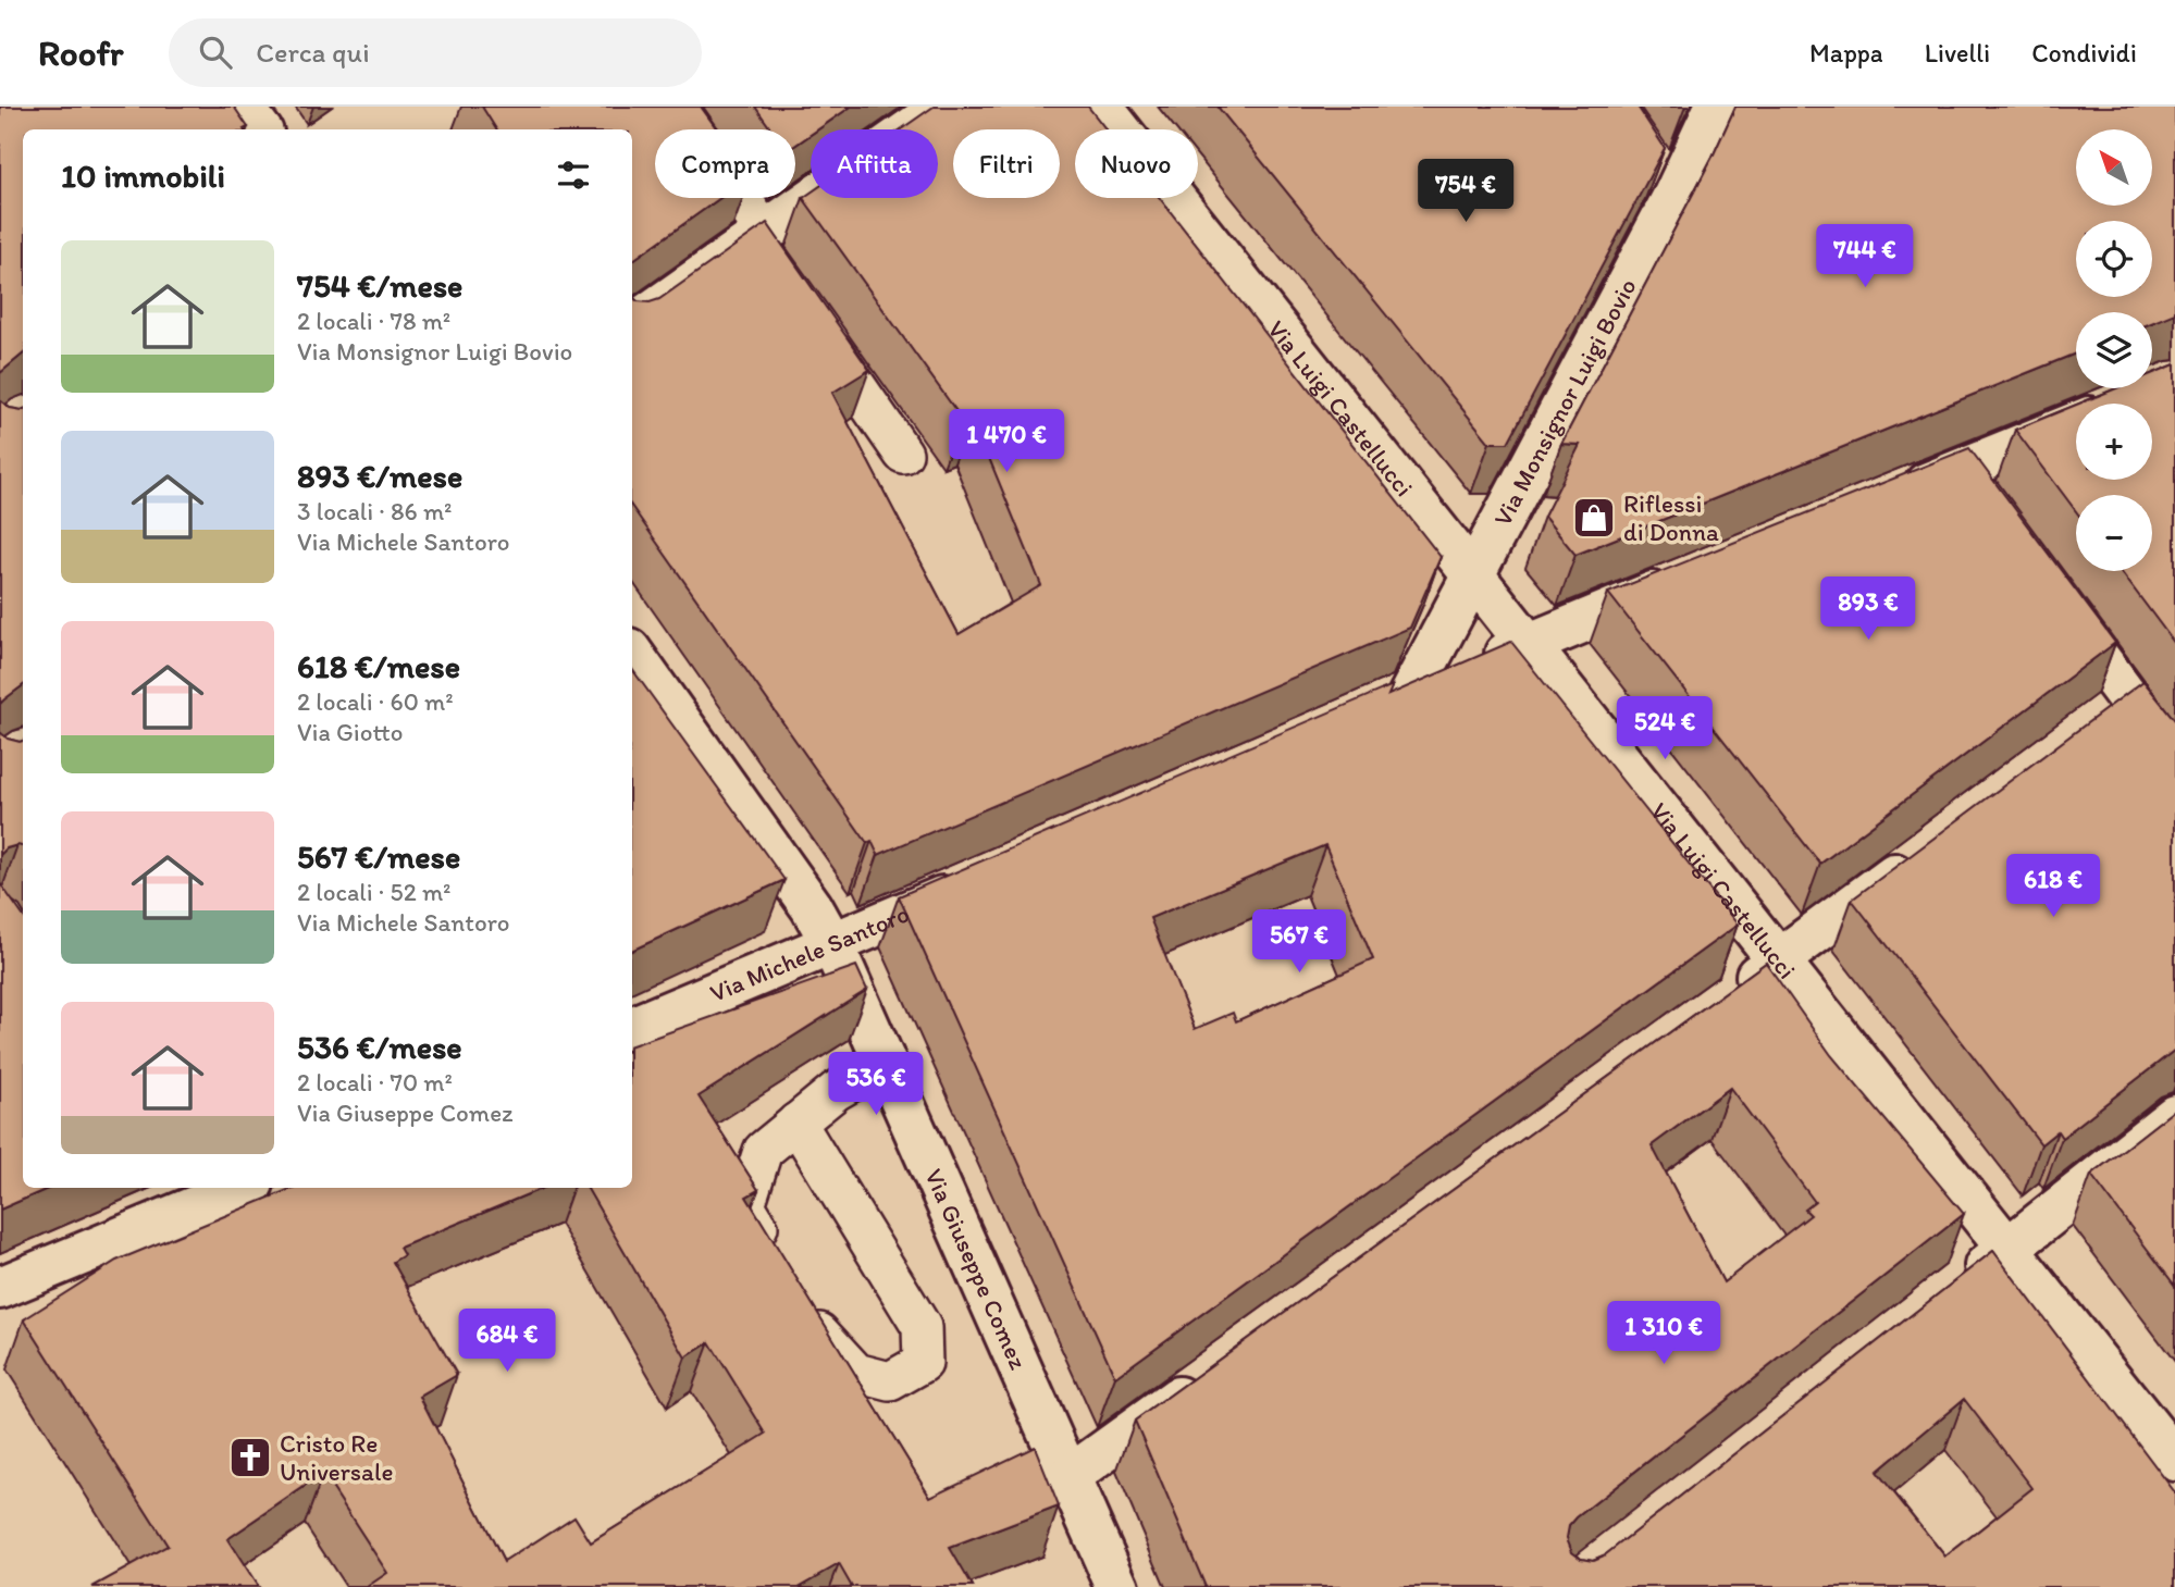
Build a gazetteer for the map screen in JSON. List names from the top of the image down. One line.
{"streets":{"street":["Via Monsignor Luigi Bovio","Via Luigi Castellucci","Via Michele Santoro","Via Giuseppe Comez"]},"crossings":[["Via Monsignor Luigi Bovio","Via Luigi Castellucci"],["Via Michele Santoro","Via Giuseppe Comez"]],"places":{"shop":["Riflessi di Donna"],"church":["Cristo Re Universale"]},"north":"top left","page":{"header":"Roofr","search":"Cerca qui","nav":["Mappa","Livelli","Condividi"],"map_buttons":["+","−"],"chip":["Compra","Affitta","Filtri","Nuovo"],"heading":"10 immobili","price":["754 €","744 €","1 470 €","893 €","524 €","618 €","567 €","536 €","1 310 €","684 €"],"list":[{"name":"754 €/mese","note":"2 locali · 78 m² · Via Monsignor Luigi Bovio"},{"name":"893 €/mese","note":"3 locali · 86 m² · Via Michele Santoro"},{"name":"618 €/mese","note":"2 locali · 60 m² · Via Giotto"},{"name":"567 €/mese","note":"2 locali · 52 m² · Via Michele Santoro"},{"name":"536 €/mese","note":"2 locali · 70 m² · Via Giuseppe Comez"}]}}
